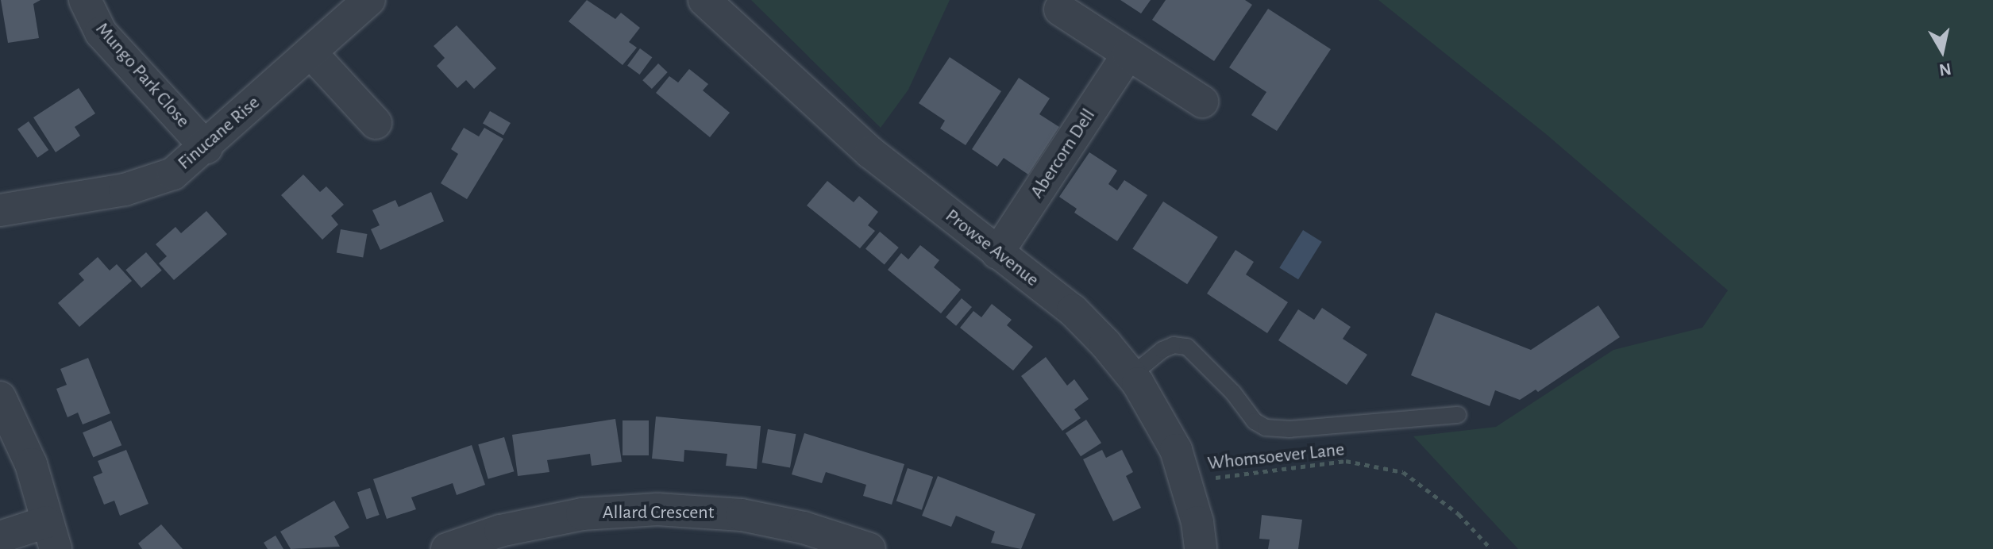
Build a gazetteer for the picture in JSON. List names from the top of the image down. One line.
{"streets":{"street":["Mungo Park Close","Finucane Rise","Abercorn Dell","Prowse Avenue","Allard Crescent"],"path":["Whomsoever Lane"]},"crossings":[["Mungo Park Close","Finucane Rise"],["Abercorn Dell","Prowse Avenue"],["Prowse Avenue","Whomsoever Lane"]],"north":"bottom"}
